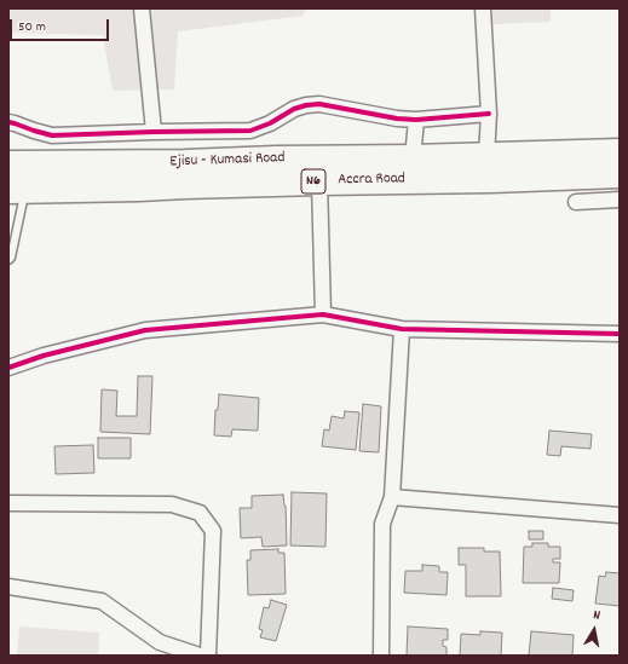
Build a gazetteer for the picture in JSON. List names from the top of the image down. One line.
{"streets":{"highway":["Ejisu - Kumasi Road","Accra Road","N6"]},"scale_bar":"50 m","north":"top"}
